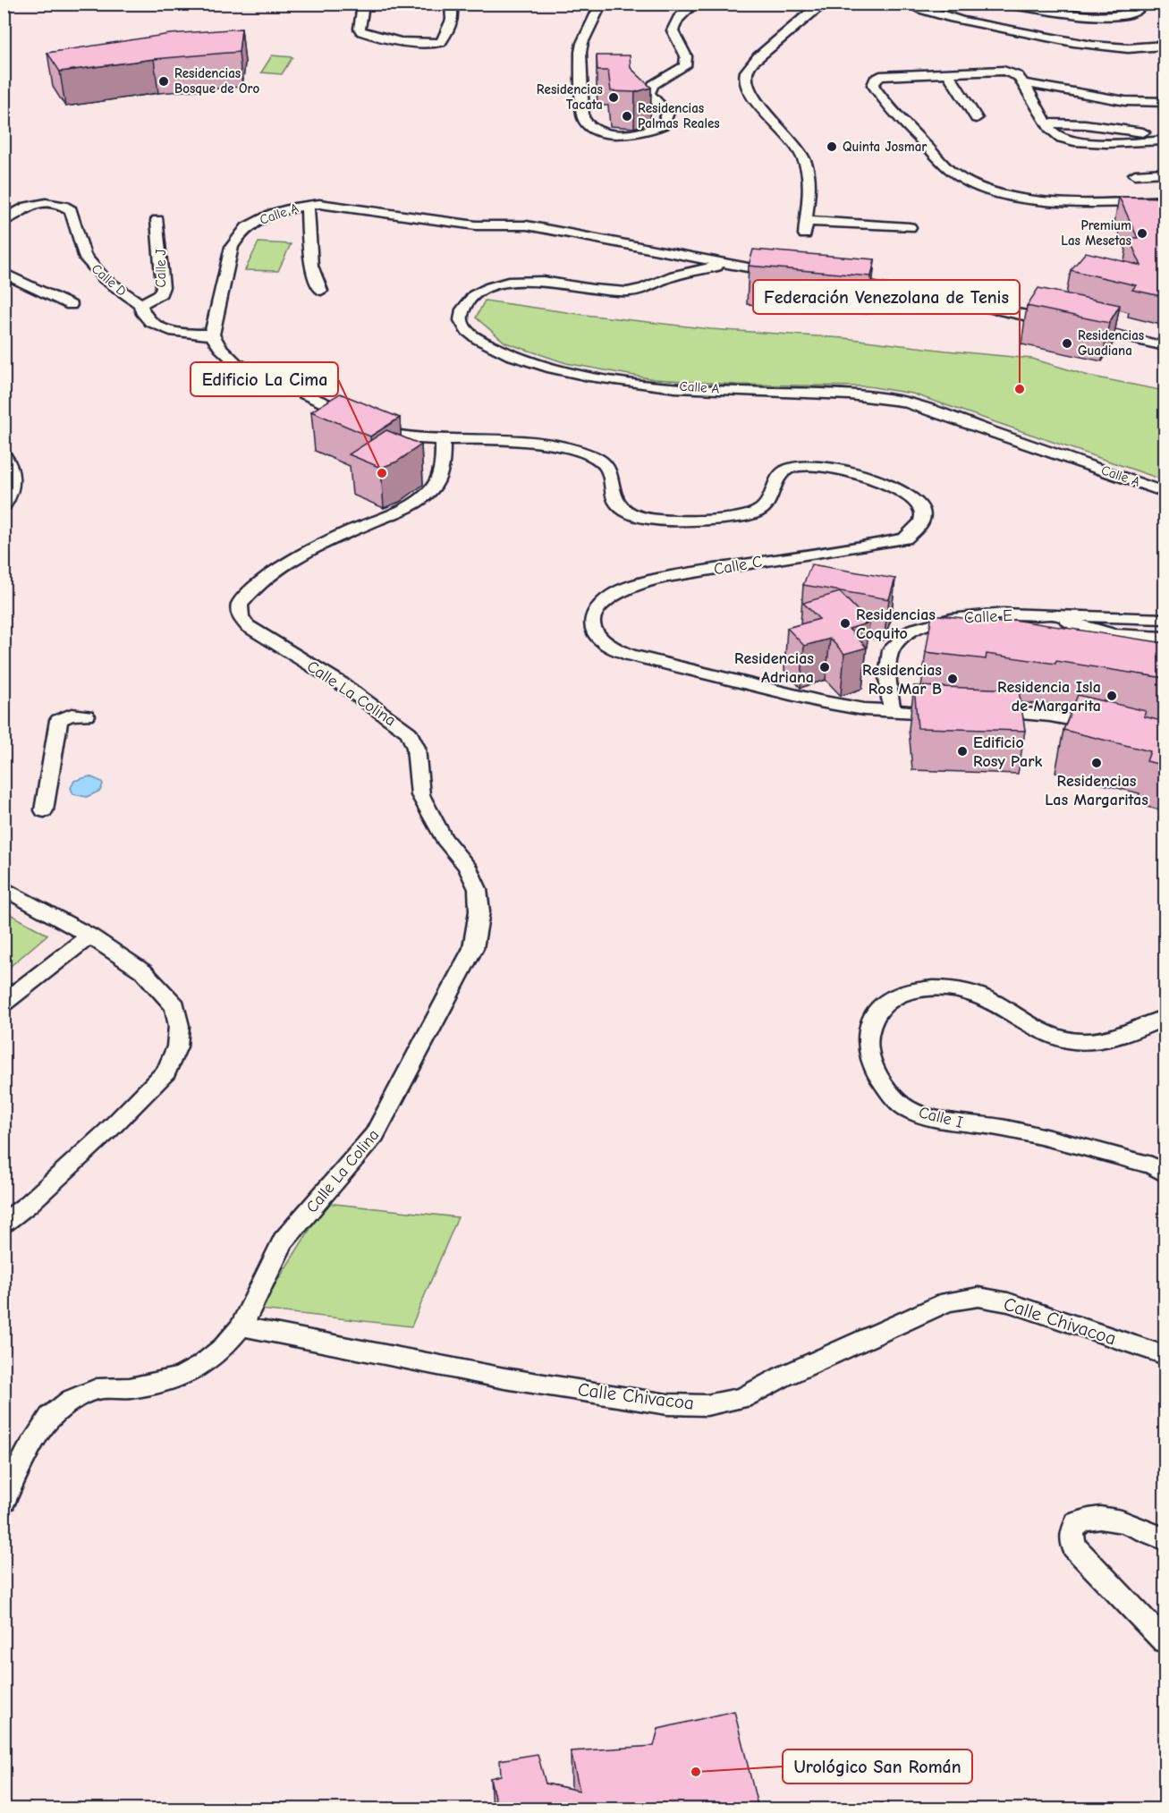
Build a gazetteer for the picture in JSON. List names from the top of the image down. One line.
{"streets":{"street":["Calle A","Calle J","Calle D","Calle C","Calle E","Calle La Colina","Calle I","Calle Chivacoa"]},"crossings":[["Calle A","Calle D"],["Calle J","Calle D"],["Calle C","Calle E"],["Calle C","Calle La Colina"],["Calle La Colina","Calle Chivacoa"]],"places":["Residencias Bosque de Oro","Residencias Tacata","Residencias Palmas Reales","Quinta Josmar","Premium Las Mesetas","Residencias Guadiana","Federación Venezolana de Tenis","Edificio La Cima","Residencias Coquito","Residencias Adriana","Residencias Ros Mar B","Residencia Isla de Margarita","Edificio Rosy Park","Residencias Las Margaritas","Urológico San Román"]}
